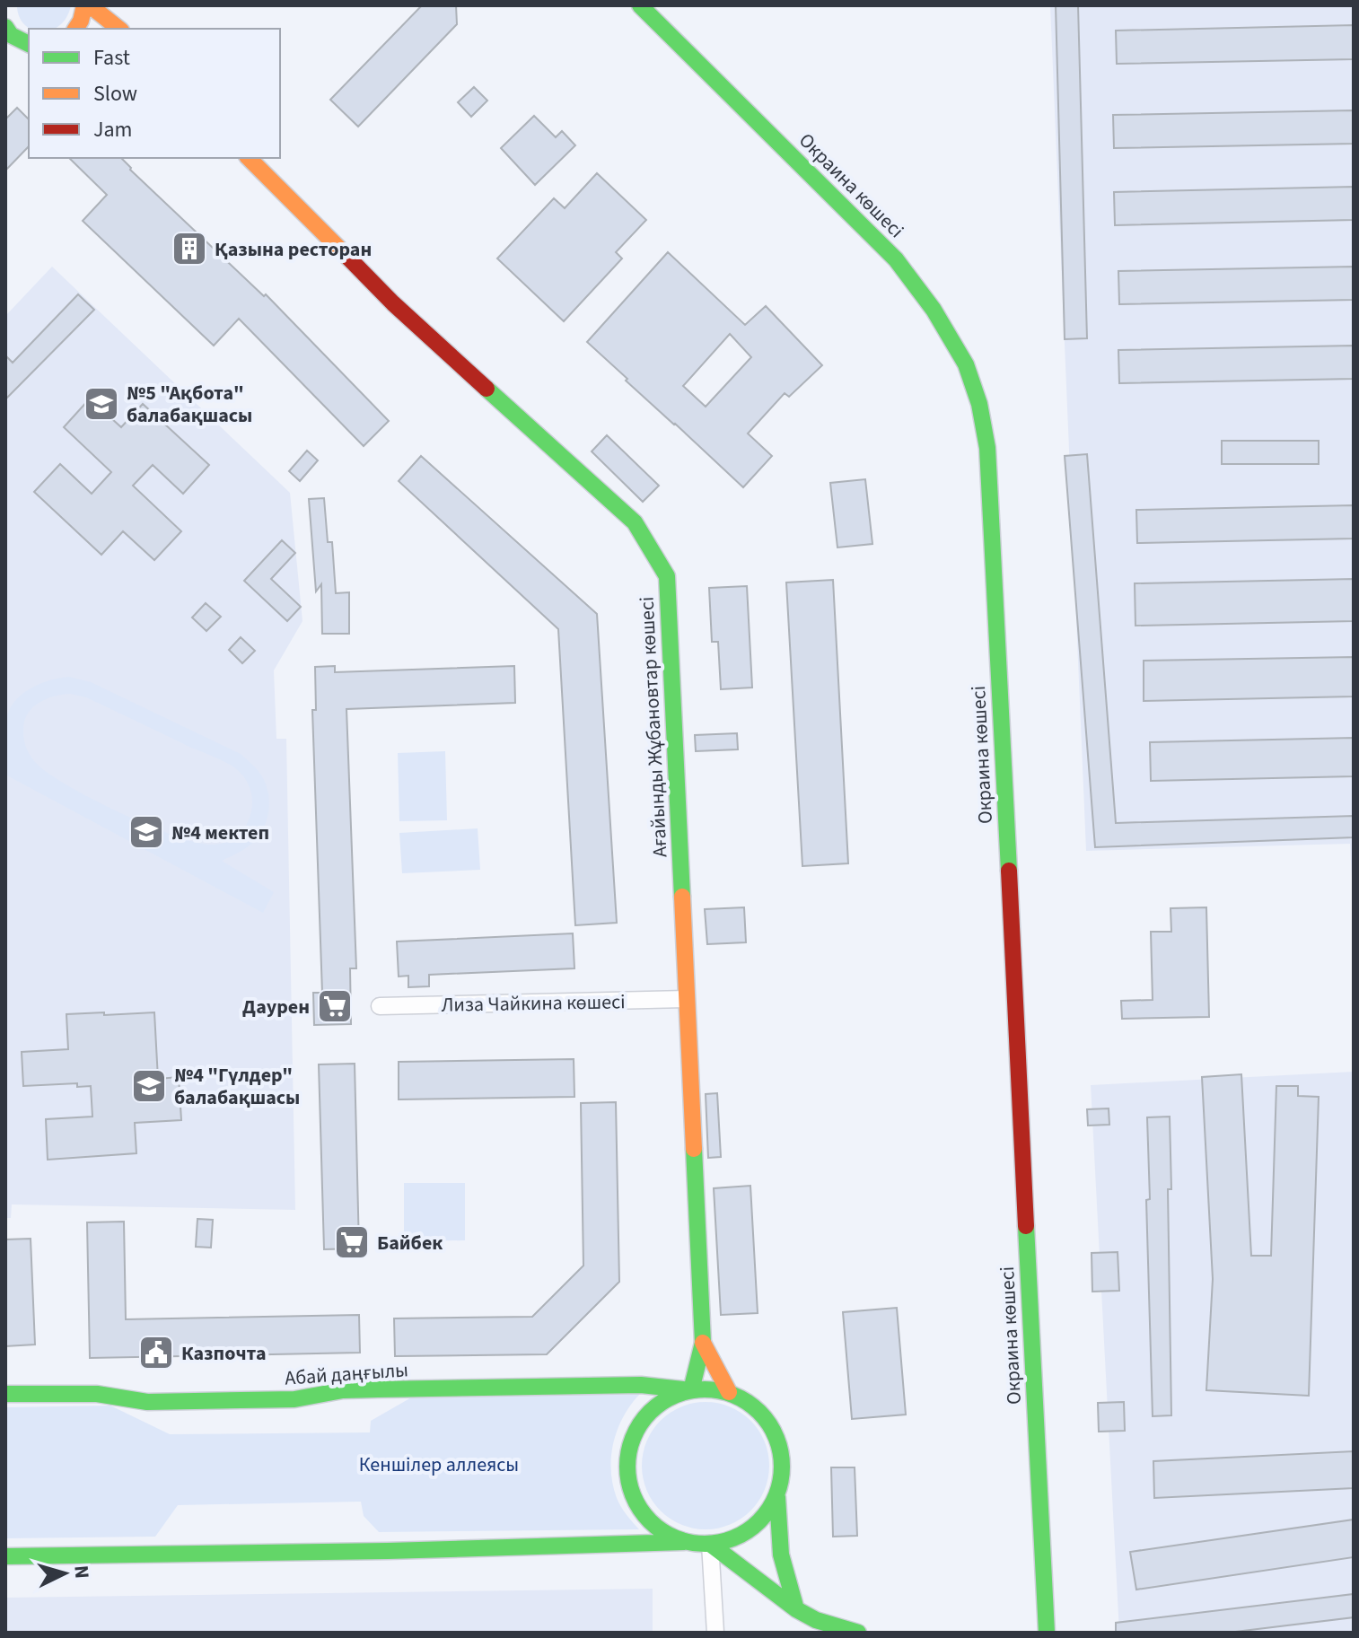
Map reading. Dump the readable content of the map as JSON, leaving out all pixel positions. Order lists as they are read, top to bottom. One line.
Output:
{"streets":{"street":["Окраина көшесі","Ағайынды Жұбановтар көшесі","Лиза Чайкина көшесі","Абай даңғылы"]},"crossings":[["Ағайынды Жұбановтар көшесі","Лиза Чайкина көшесі"]],"parks":["Кеншілер аллеясы"],"places":{"building":["Қазына ресторан"],"school or university":["№5 \"Ақбота\" балабақшасы","№4 мектеп","№4 \"Гүлдер\" балабақшасы"],"supermarket":["Даурен","Байбек"],"public building":["Казпочта"]},"legend":["Fast","Slow","Jam"],"north":"right"}
